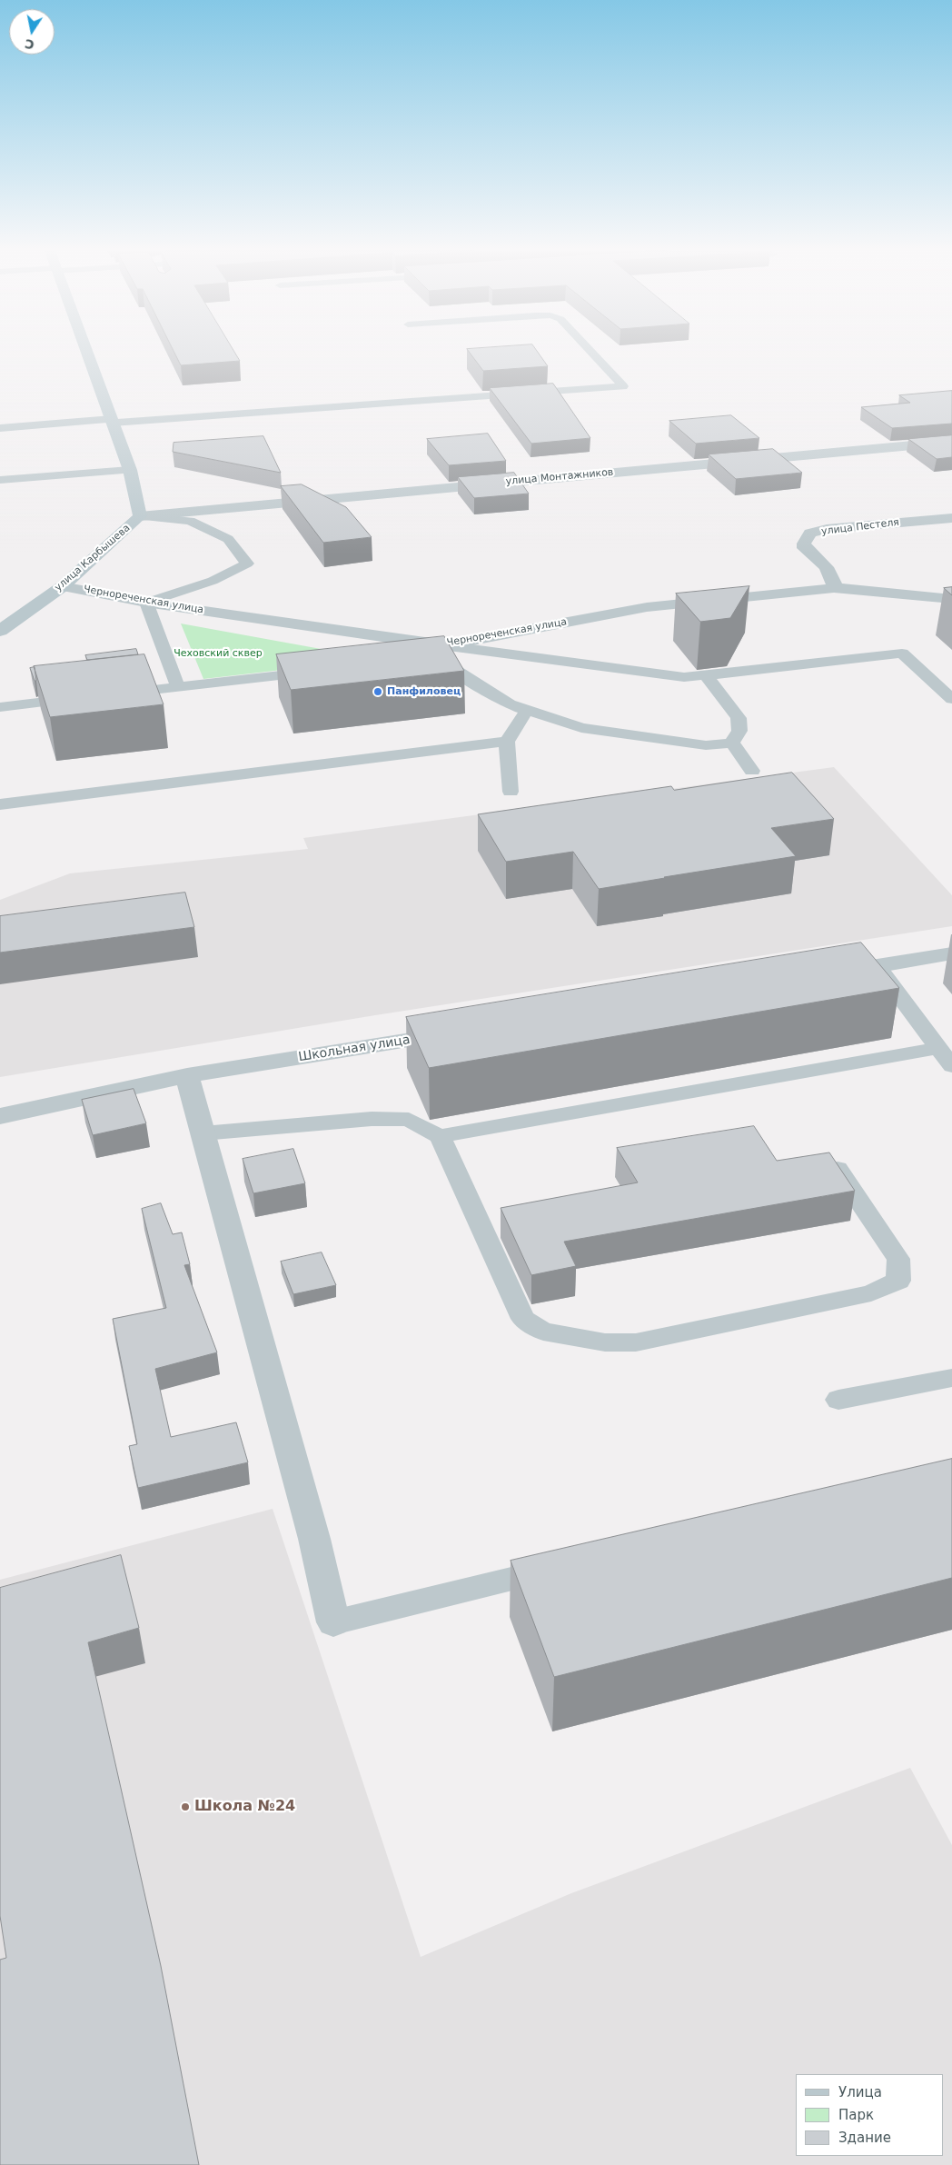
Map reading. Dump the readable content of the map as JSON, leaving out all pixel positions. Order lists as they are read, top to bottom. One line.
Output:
{"streets":{"main road":["улица Карбышева"],"street":["улица Монтажников","улица Пестеля","Чернореченская улица","Школьная улица"]},"crossings":[["улица Монтажников","улица Карбышева"],["улица Пестеля","Чернореченская улица"],["улица Карбышева","Чернореченская улица"]],"parks":["Чеховский сквер"],"places":["Панфиловец","Школа №24"],"legend":["Улица","Парк","Здание"],"north":"bottom"}
